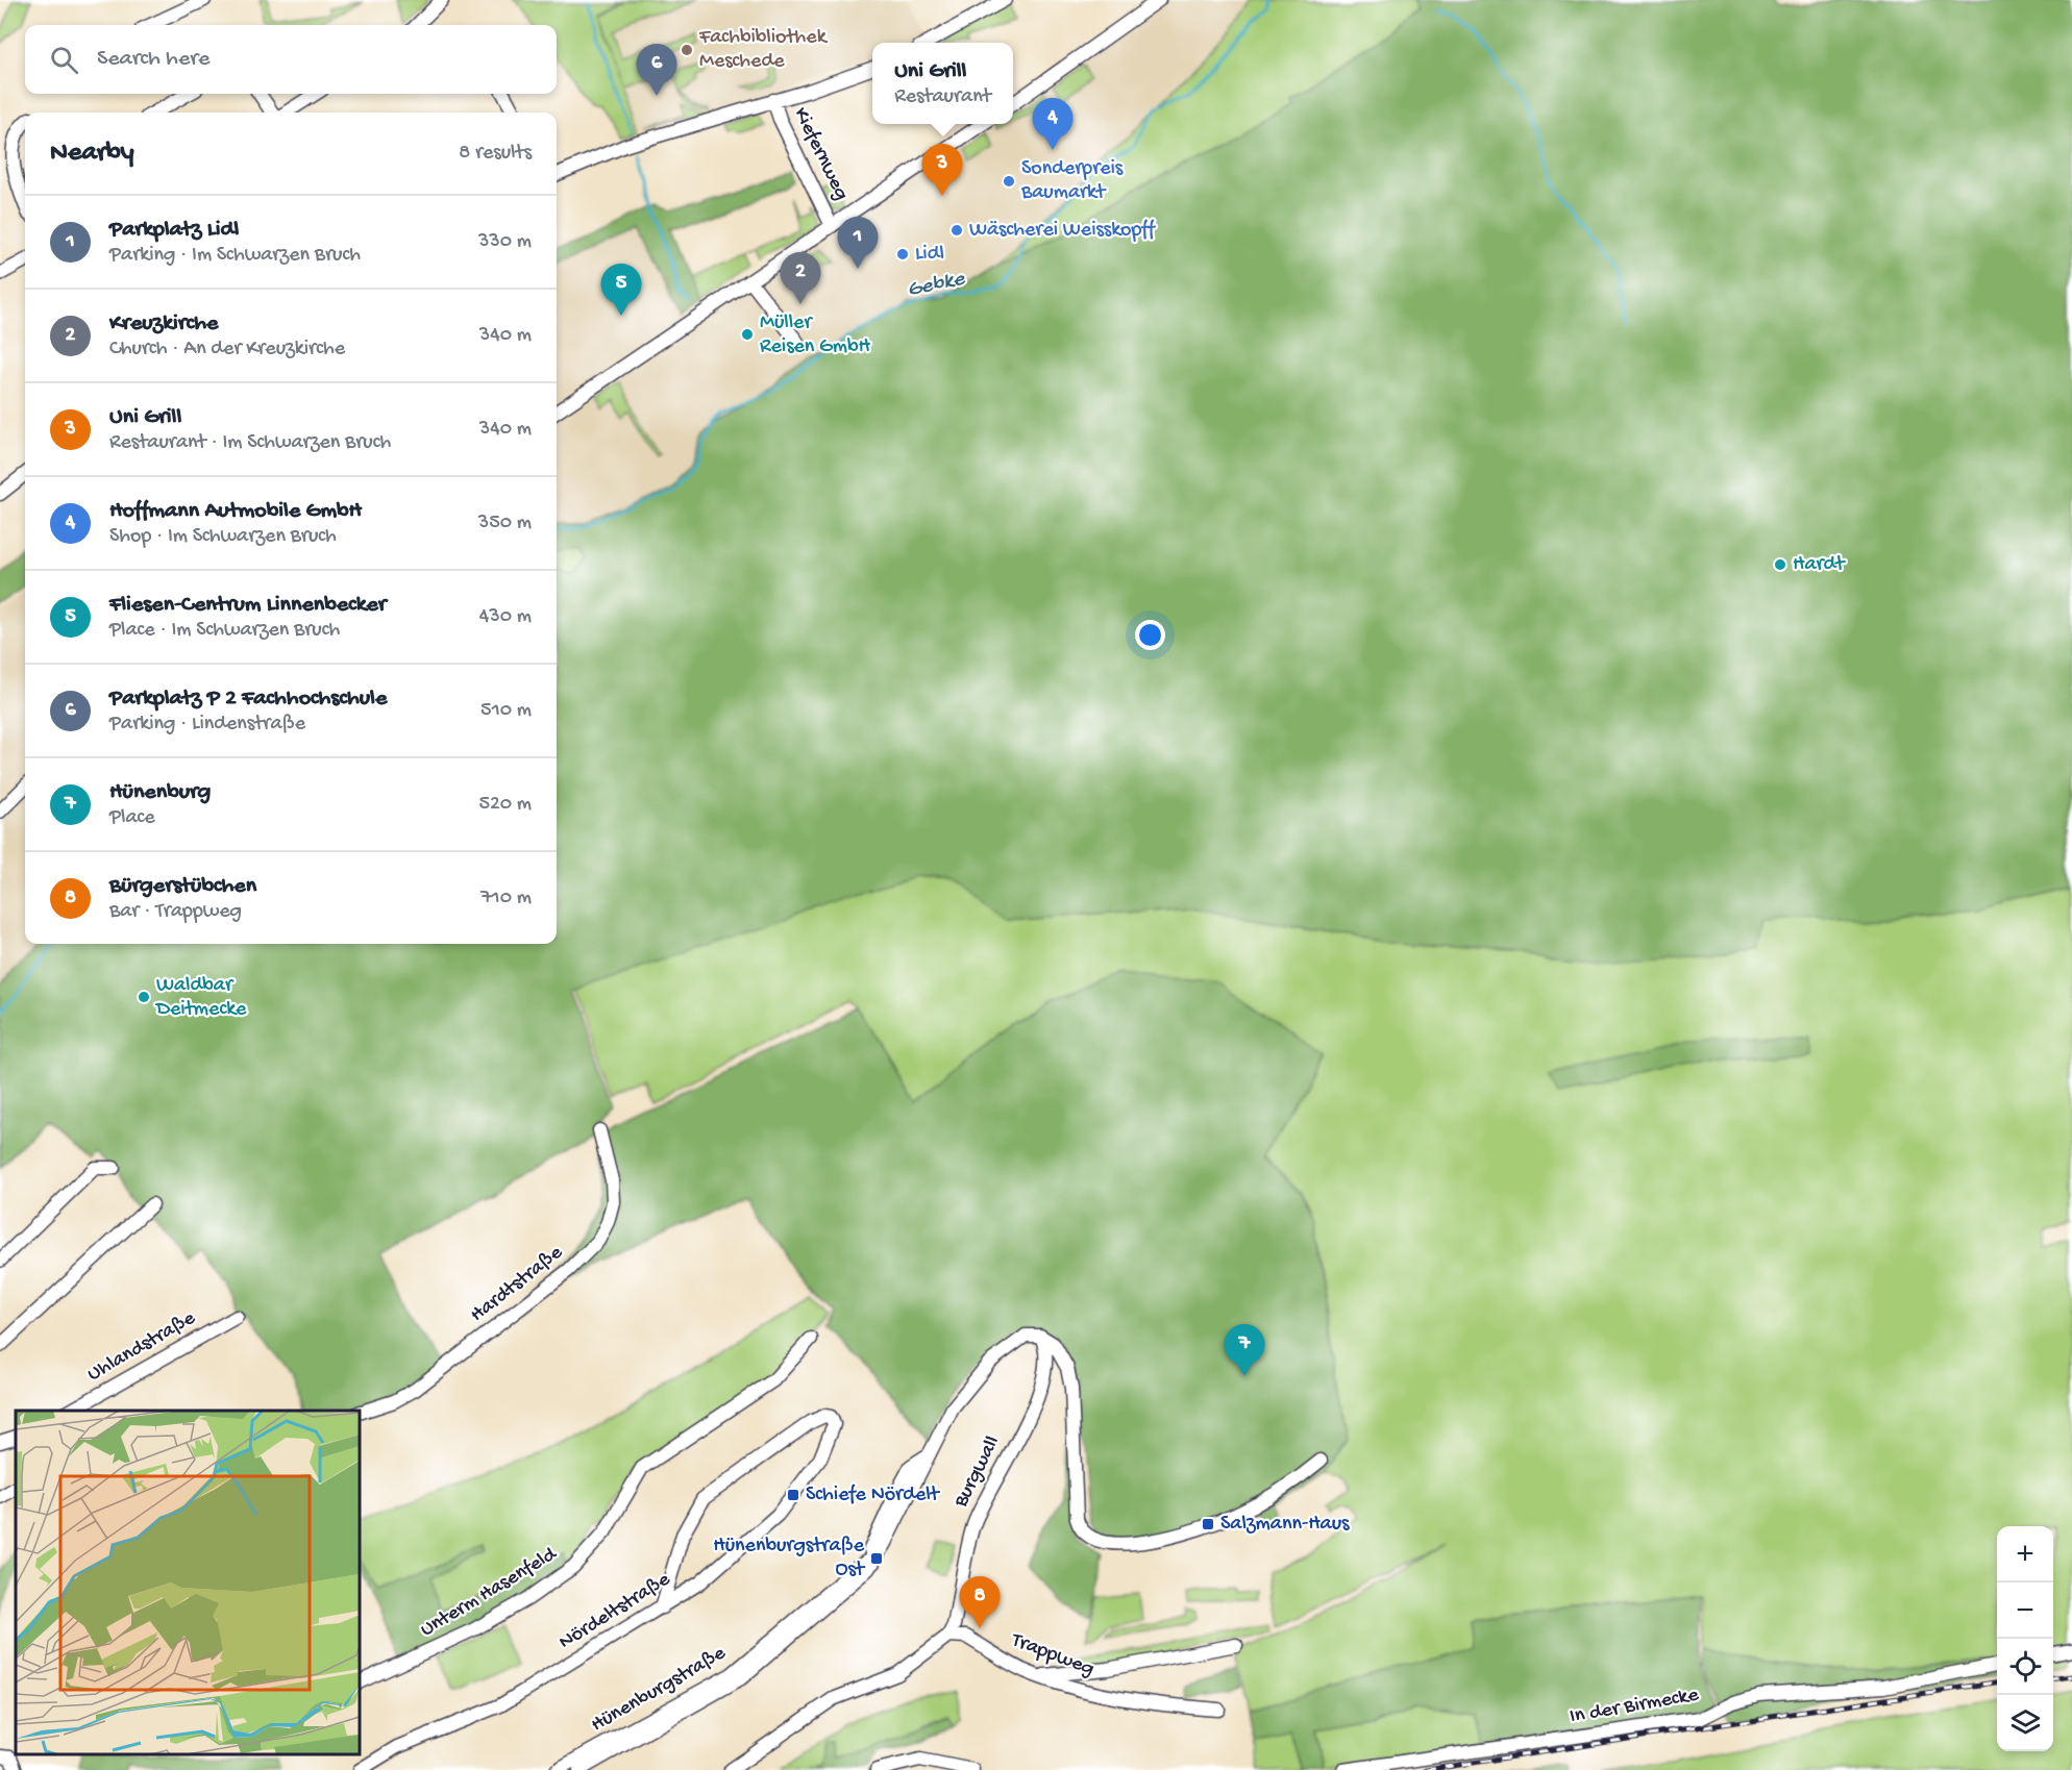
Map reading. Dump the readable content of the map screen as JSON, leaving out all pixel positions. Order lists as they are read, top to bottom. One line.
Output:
{"streets":{"street":["Kiefernweg","Hardtstraße","Uhlandstraße","Burgwall","Unterm Hasenfeld","Nördeltstraße","Trappweg","Hünenburgstraße","In der Birmecke"]},"crossings":[["Burgwall","Trappweg"],["Burgwall","Hünenburgstraße"]],"water":["Gebke"],"places":{"other":["Fachbibliothek Meschede","Sonderpreis Baumarkt","Wäscherei Weisskopff","Lidl","Müller Reisen GmbH","Hardt","Waldbar Deitmecke"],"transit":["Schiefe Nördelt","Salzmann-Haus","Hünenburgstraße Ost"]},"page":{"search":"Search here","popup":["Uni Grill","Restaurant"],"pins":["6","4","3","1","2","5","7","8"],"heading":["Nearby","8 results"],"list":[{"mark":"1","name":"Parkplatz Lidl","note":"Parking · Im Schwarzen Bruch","value":"330 m"},{"mark":"2","name":"Kreuzkirche","note":"Church · An der Kreuzkirche","value":"340 m"},{"mark":"3","name":"Uni Grill","note":"Restaurant · Im Schwarzen Bruch","value":"340 m"},{"mark":"4","name":"Hoffmann Autmobile GmbH","note":"Shop · Im Schwarzen Bruch","value":"350 m"},{"mark":"5","name":"Fliesen-Centrum Linnenbecker","note":"Place · Im Schwarzen Bruch","value":"430 m"},{"mark":"6","name":"Parkplatz P 2 Fachhochschule","note":"Parking · Lindenstraße","value":"510 m"},{"mark":"7","name":"Hünenburg","note":"Place","value":"520 m"},{"mark":"8","name":"Bürgerstübchen","note":"Bar · Trappweg","value":"710 m"}],"map_buttons":["+","−"]}}
